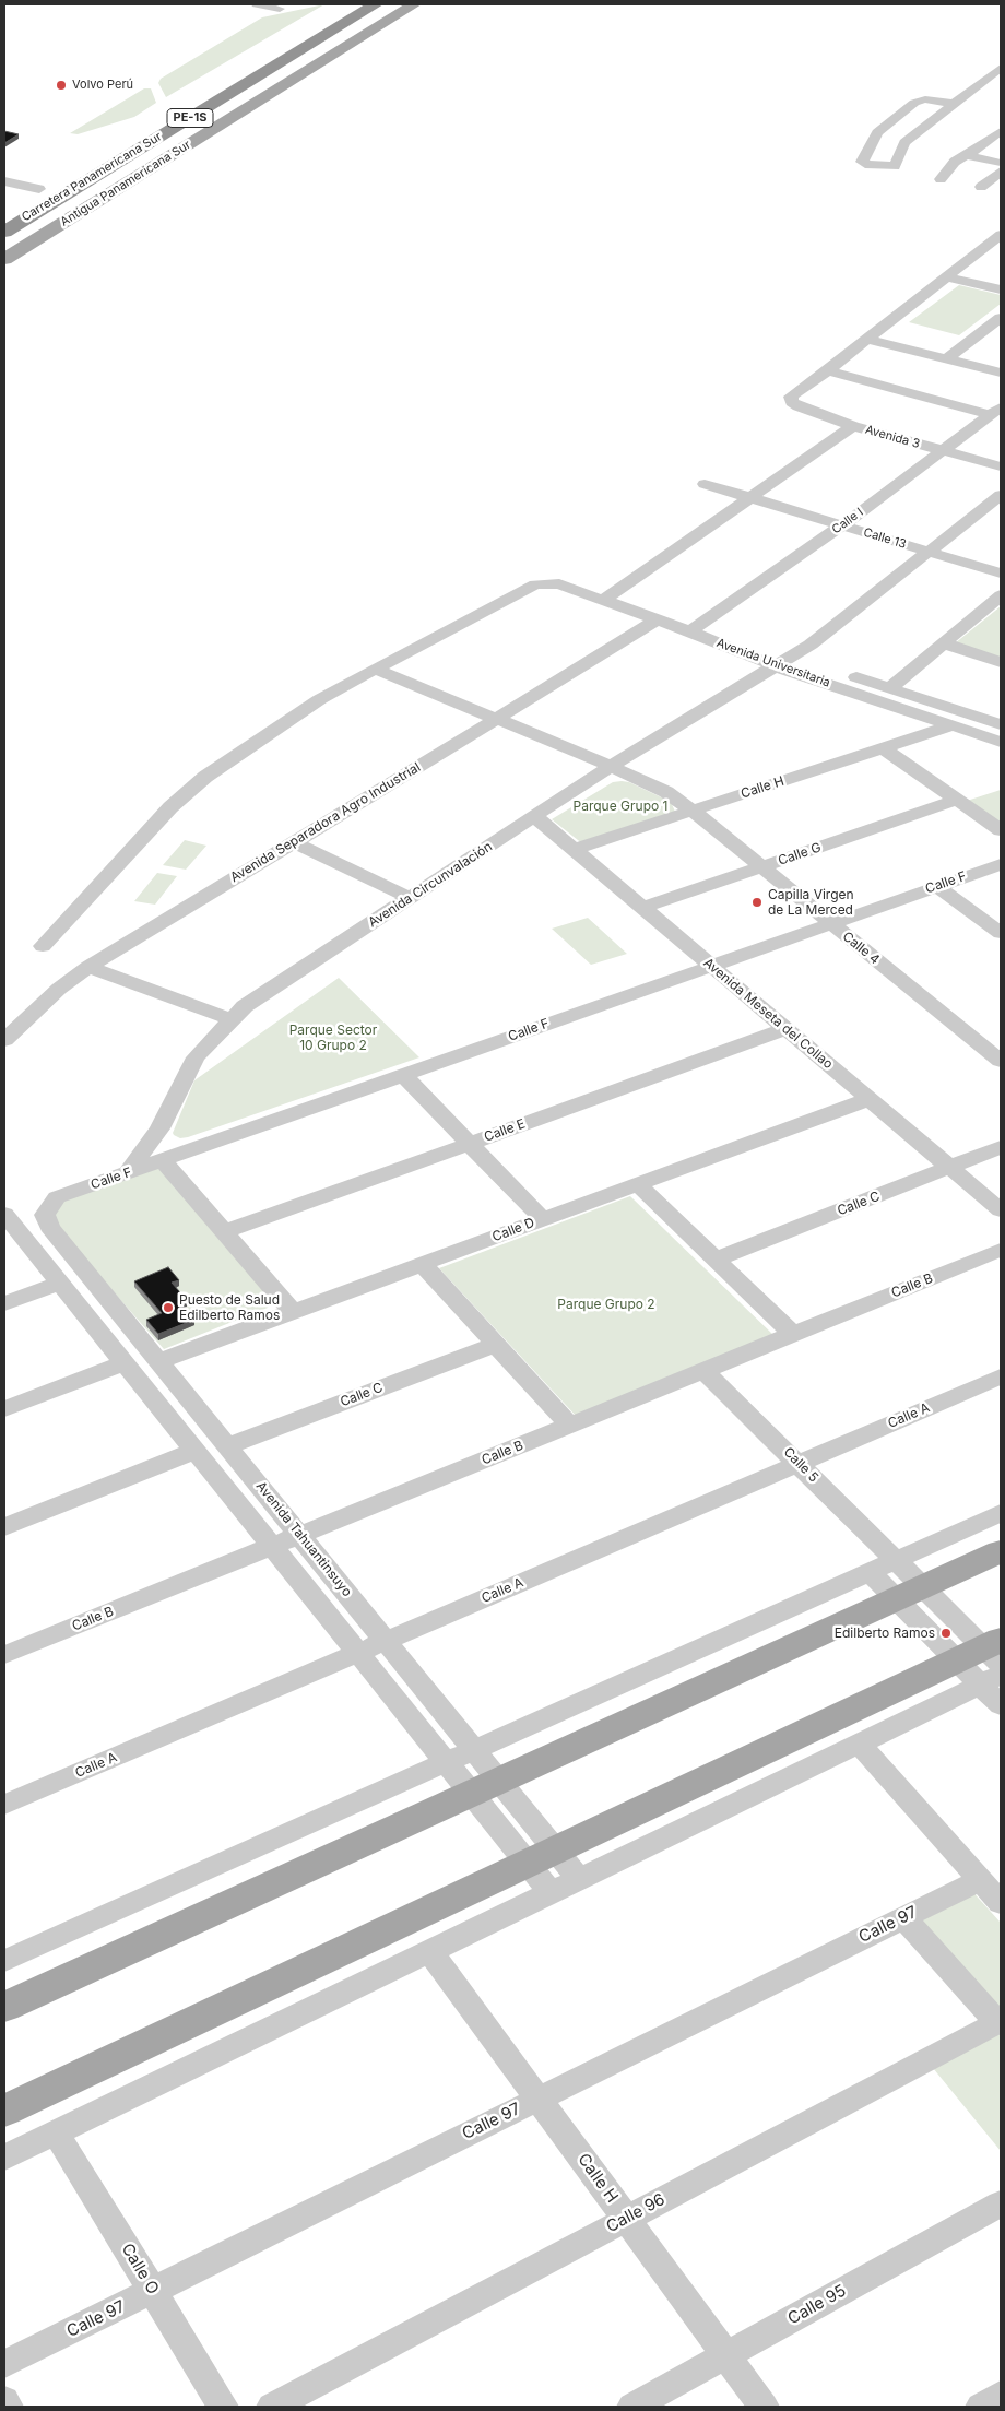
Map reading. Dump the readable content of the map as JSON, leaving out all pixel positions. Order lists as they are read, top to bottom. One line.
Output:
{"streets":{"highway":["PE-1S","Carretera Panamericana Sur"],"main road":["Antigua Panamericana Sur"],"street":["Avenida 3","Calle I","Calle 13","Avenida Universitaria","Calle H","Avenida Separadora Agro Industrial","Calle G","Calle F","Avenida Circunvalación","Calle 4","Avenida Meseta del Collao","Calle E","Calle C","Calle D","Calle B","Calle A","Calle 5","Avenida Tahuantinsuyo","Calle 97","Calle 96","Calle O","Calle 95"]},"crossings":[["Avenida 3","Calle I"],["Calle I","Calle 13"],["Calle I","Avenida Universitaria"],["Avenida Universitaria","Calle H"],["Avenida Universitaria","Avenida Separadora Agro Industrial"],["Avenida Universitaria","Avenida Circunvalación"],["Avenida Universitaria","Calle 4"],["Calle H","Calle 4"],["Calle H","Avenida Meseta del Collao"],["Calle H","Calle 97"],["Calle H","Calle 96"],["Calle H","Calle 95"],["Avenida Separadora Agro Industrial","Calle 4"],["Calle G","Calle 4"],["Calle G","Avenida Meseta del Collao"],["Calle F","Avenida Circunvalación"],["Calle F","Calle 4"],["Calle F","Avenida Meseta del Collao"],["Calle F","Avenida Tahuantinsuyo"],["Avenida Circunvalación","Calle 4"],["Avenida Circunvalación","Avenida Meseta del Collao"],["Avenida Meseta del Collao","Calle E"],["Avenida Meseta del Collao","Calle C"],["Avenida Meseta del Collao","Calle D"],["Calle C","Avenida Tahuantinsuyo"],["Calle D","Avenida Tahuantinsuyo"],["Calle B","Calle 5"],["Calle B","Avenida Tahuantinsuyo"],["Calle A","Calle 5"],["Calle A","Avenida Tahuantinsuyo"],["Calle 97","Calle O"]],"parks":["Parque Grupo 1","Parque Sector 10 Grupo 2","Parque Grupo 2"],"places":["Volvo Perú","Capilla Virgen de La Merced","Puesto de Salud Edilberto Ramos","Edilberto Ramos"]}
